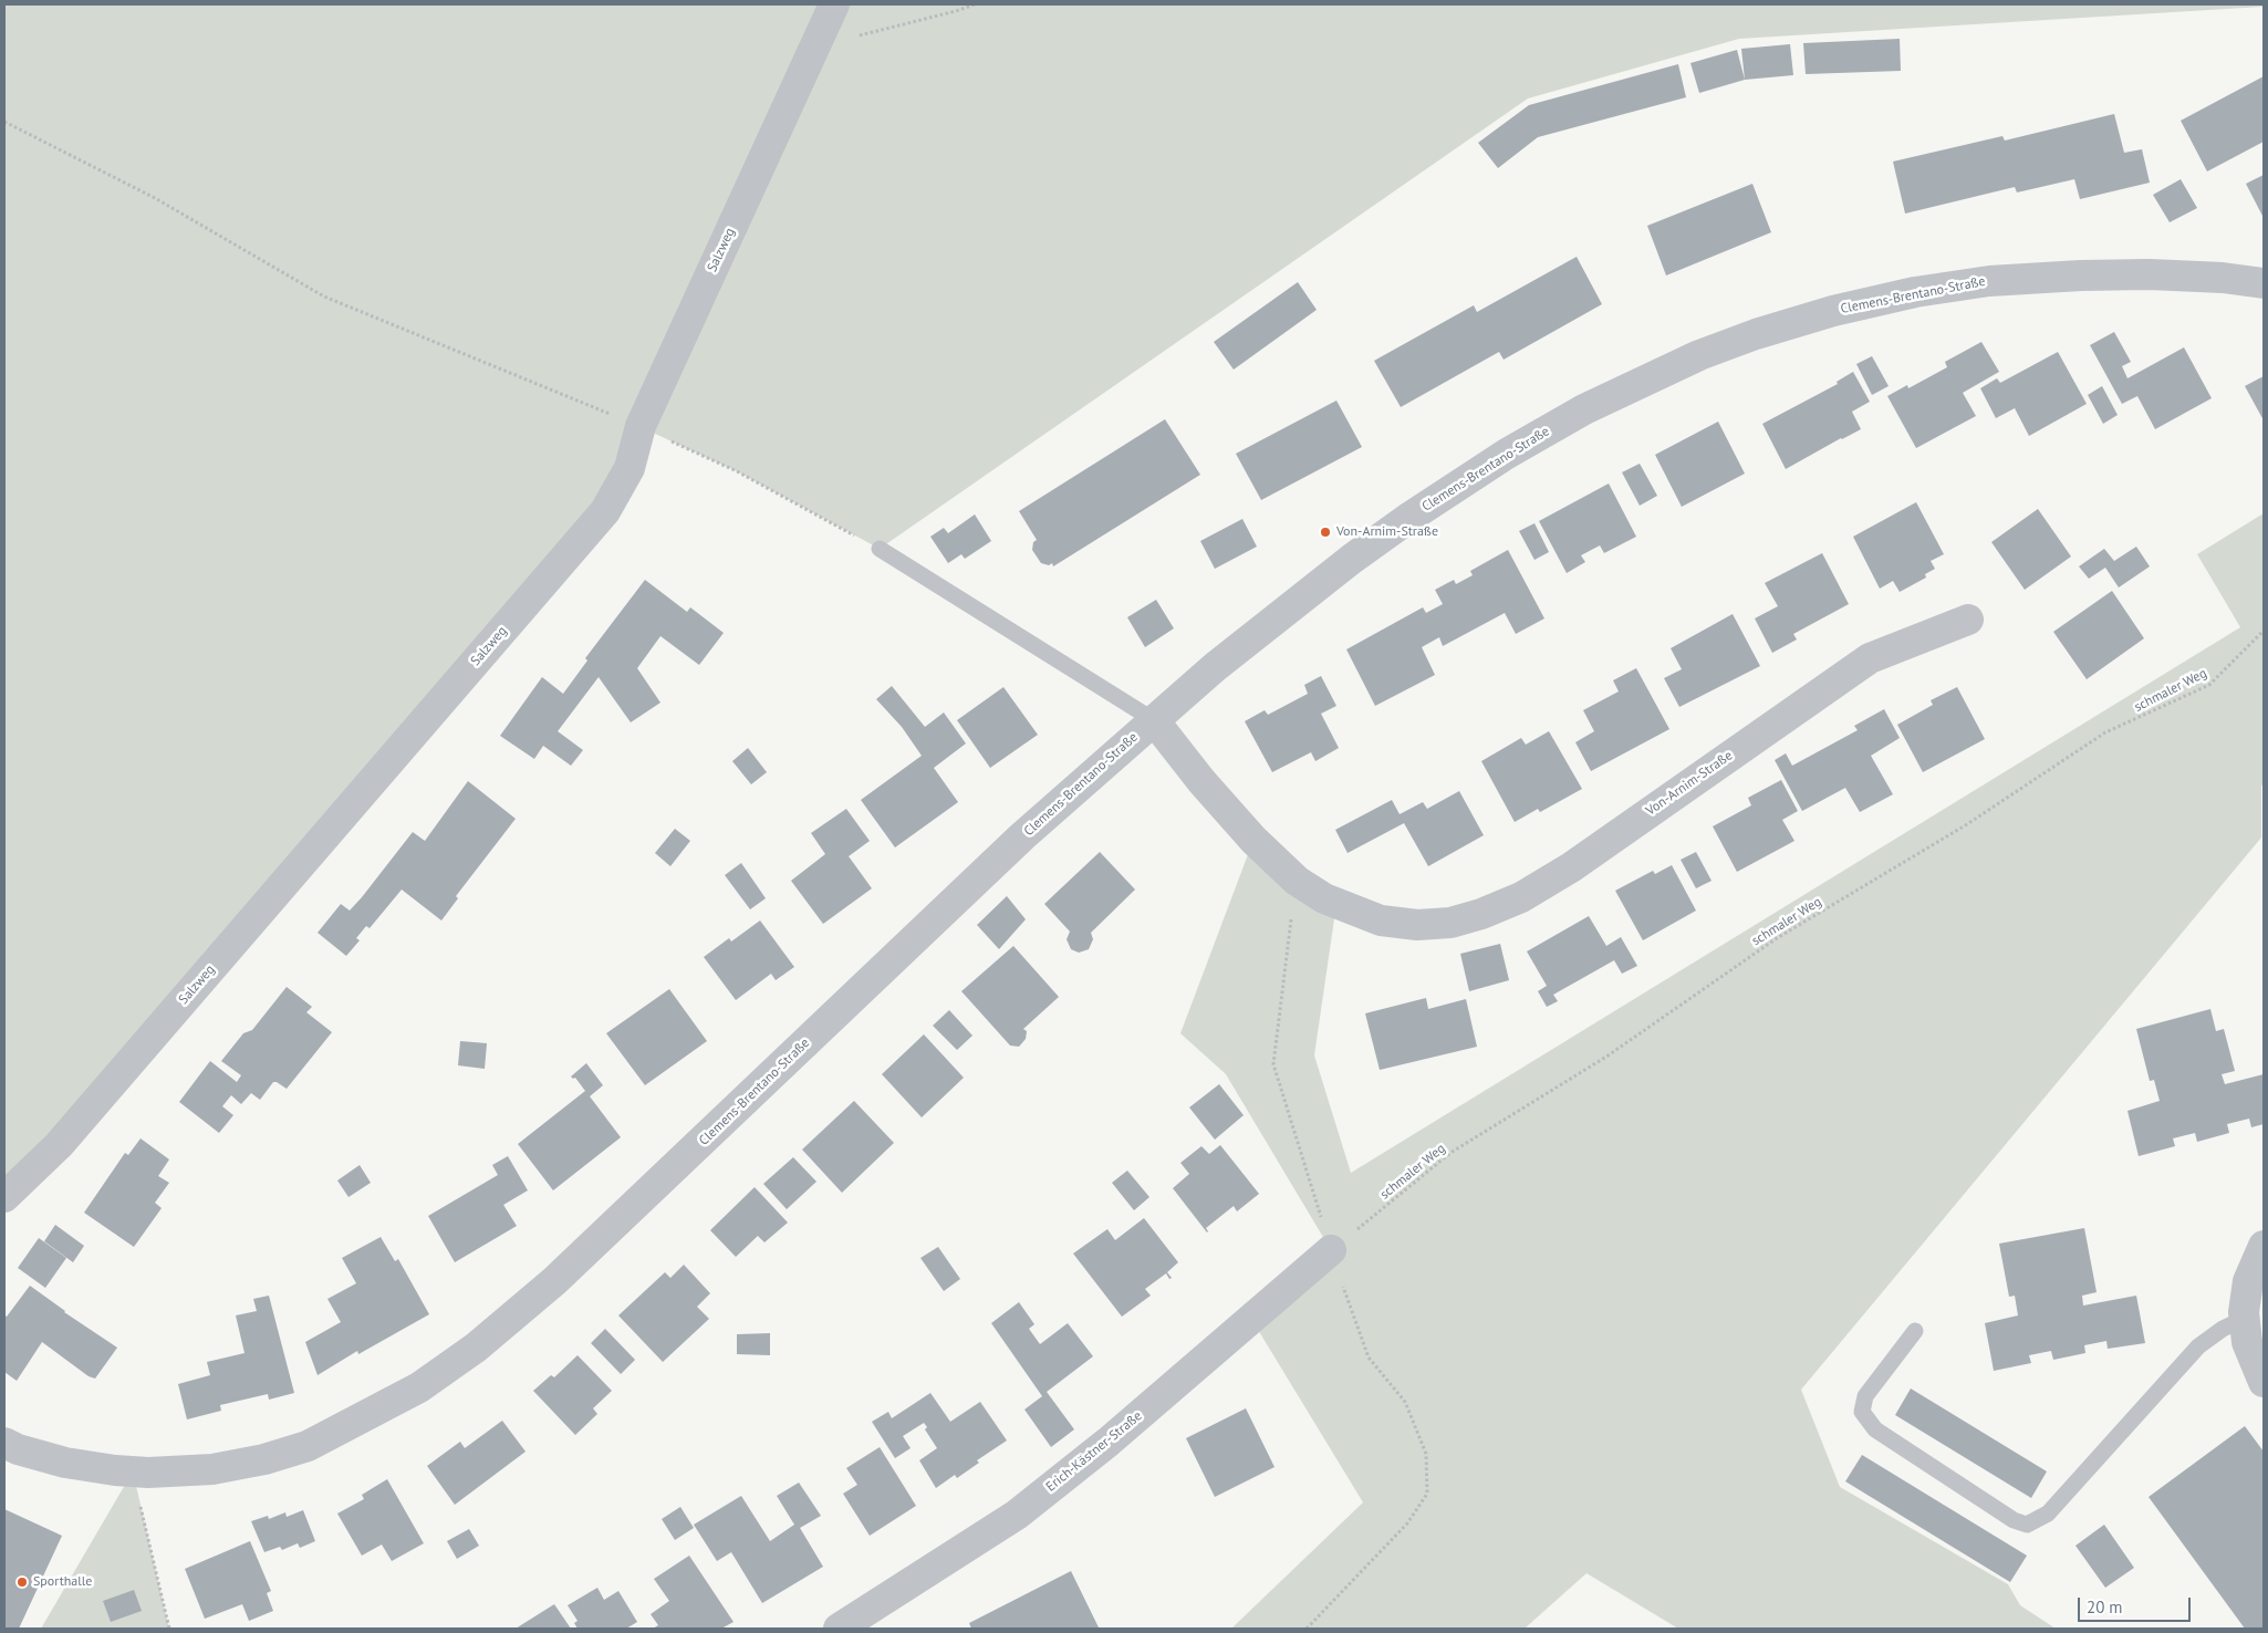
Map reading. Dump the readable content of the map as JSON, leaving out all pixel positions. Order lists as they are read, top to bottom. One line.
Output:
{"streets":{"street":["Salzweg","Clemens-Brentano-Straße","Von-Arnim-Straße","Erich-Kästner-Straße"],"path":["schmaler Weg"]},"crossings":[["Clemens-Brentano-Straße","Von-Arnim-Straße"],["schmaler Weg","Erich-Kästner-Straße"]],"places":["Von-Arnim-Straße","Sporthalle"],"scale_bar":"20 m"}
